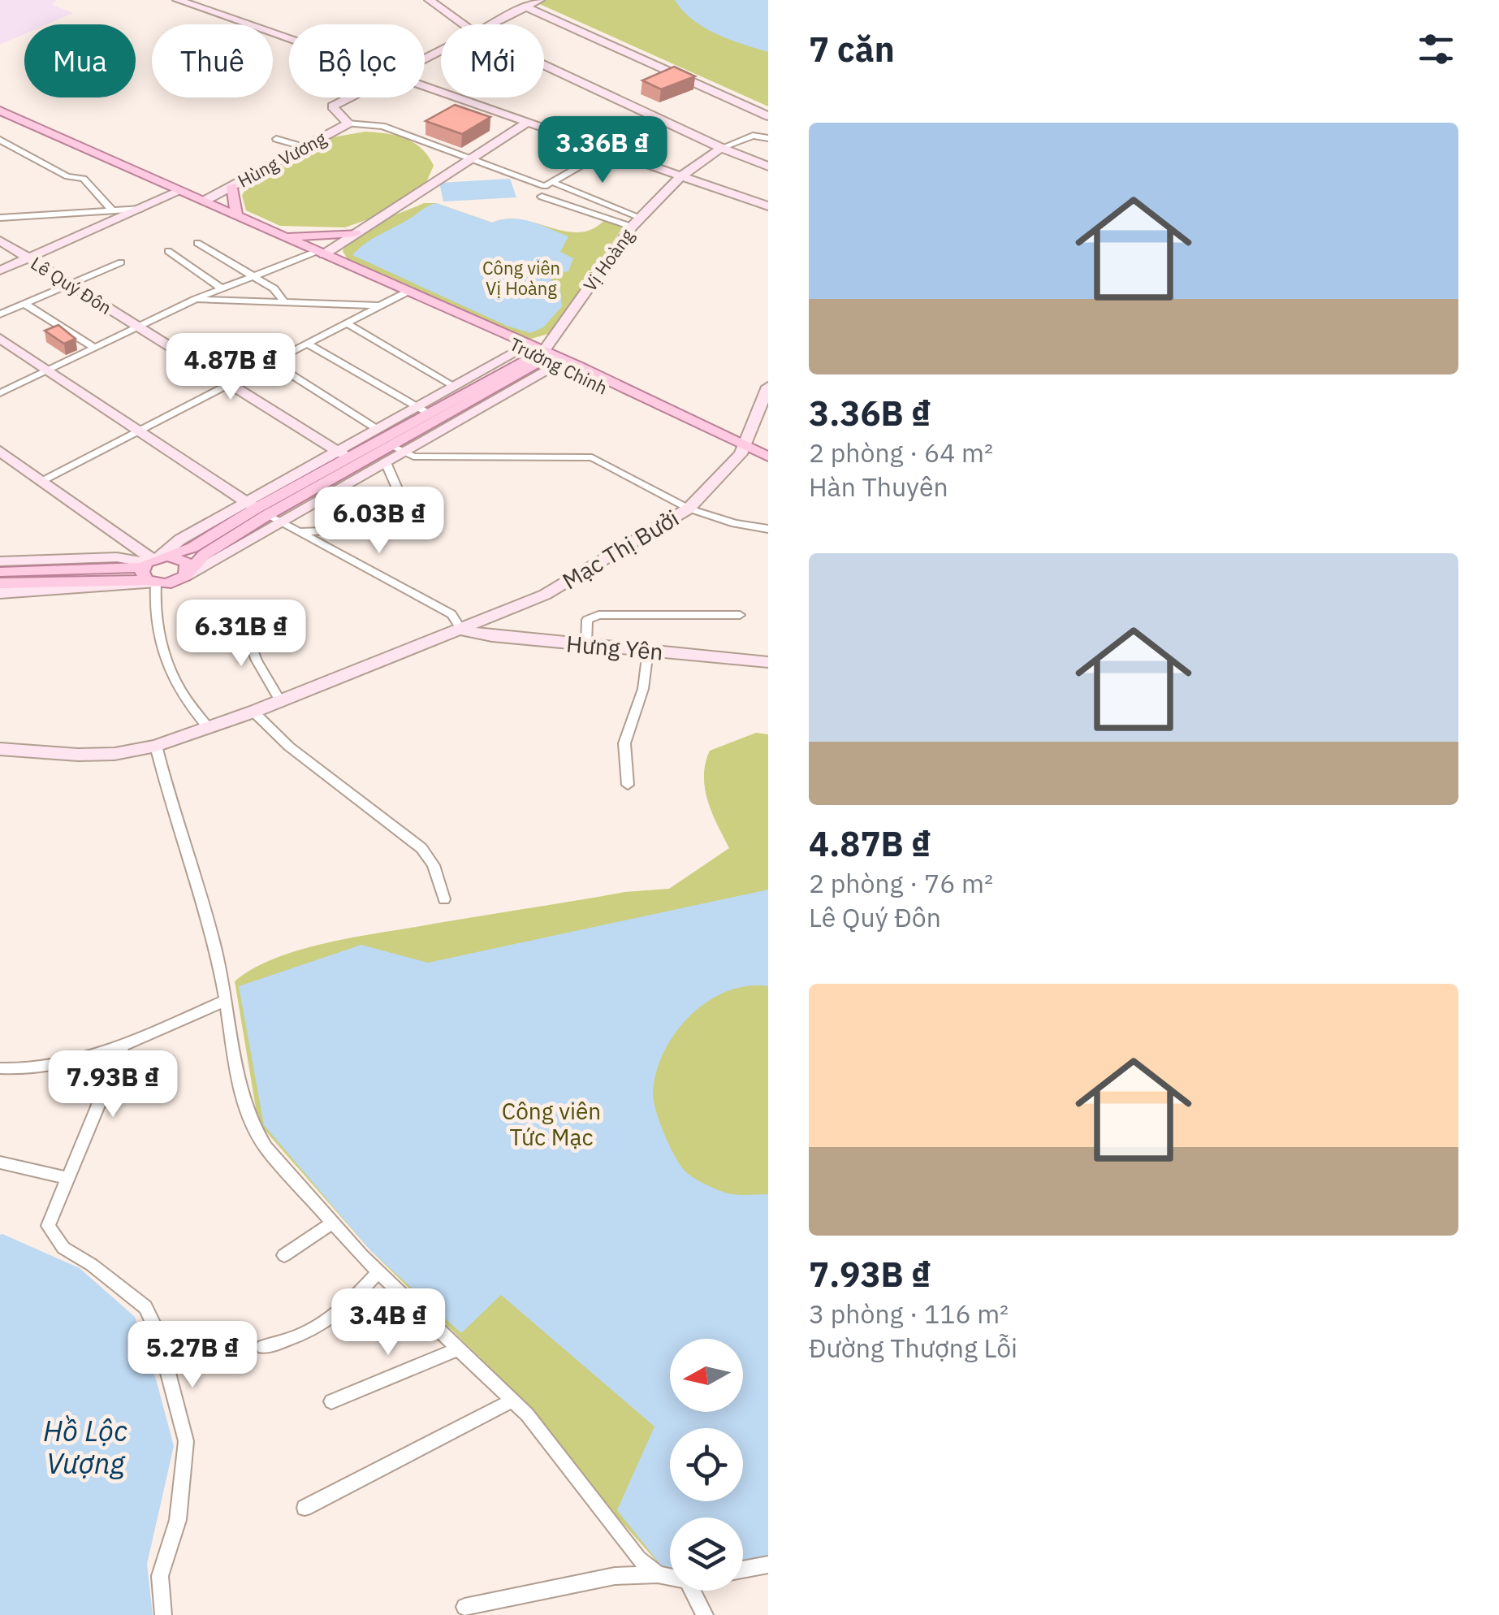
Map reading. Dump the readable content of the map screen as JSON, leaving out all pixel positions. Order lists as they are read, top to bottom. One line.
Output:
{"streets":{"main road":["Trường Chinh"],"street":["Hùng Vương","Vị Hoàng","Lê Quý Đôn","Mạc Thị Bưởi","Hưng Yên"]},"crossings":[["Hùng Vương","Trường Chinh"],["Vị Hoàng","Trường Chinh"],["Trường Chinh","Mạc Thị Bưởi"],["Mạc Thị Bưởi","Hưng Yên"]],"water":["Hồ Lộc Vượng"],"parks":["Công viên Vị Hoàng","Công viên Tức Mạc"],"north":"left","page":{"heading":"7 căn","chip":["Mua","Thuê","Bộ lọc","Mới"],"list":[{"name":"3.36B ₫","note":"2 phòng · 64 m² · Hàn Thuyên"},{"name":"4.87B ₫","note":"2 phòng · 76 m² · Lê Quý Đôn"},{"name":"7.93B ₫","note":"3 phòng · 116 m² · Đường Thượng Lỗi"}],"price":["3.36B ₫","4.87B ₫","6.03B ₫","6.31B ₫","7.93B ₫","3.4B ₫","5.27B ₫"]}}
